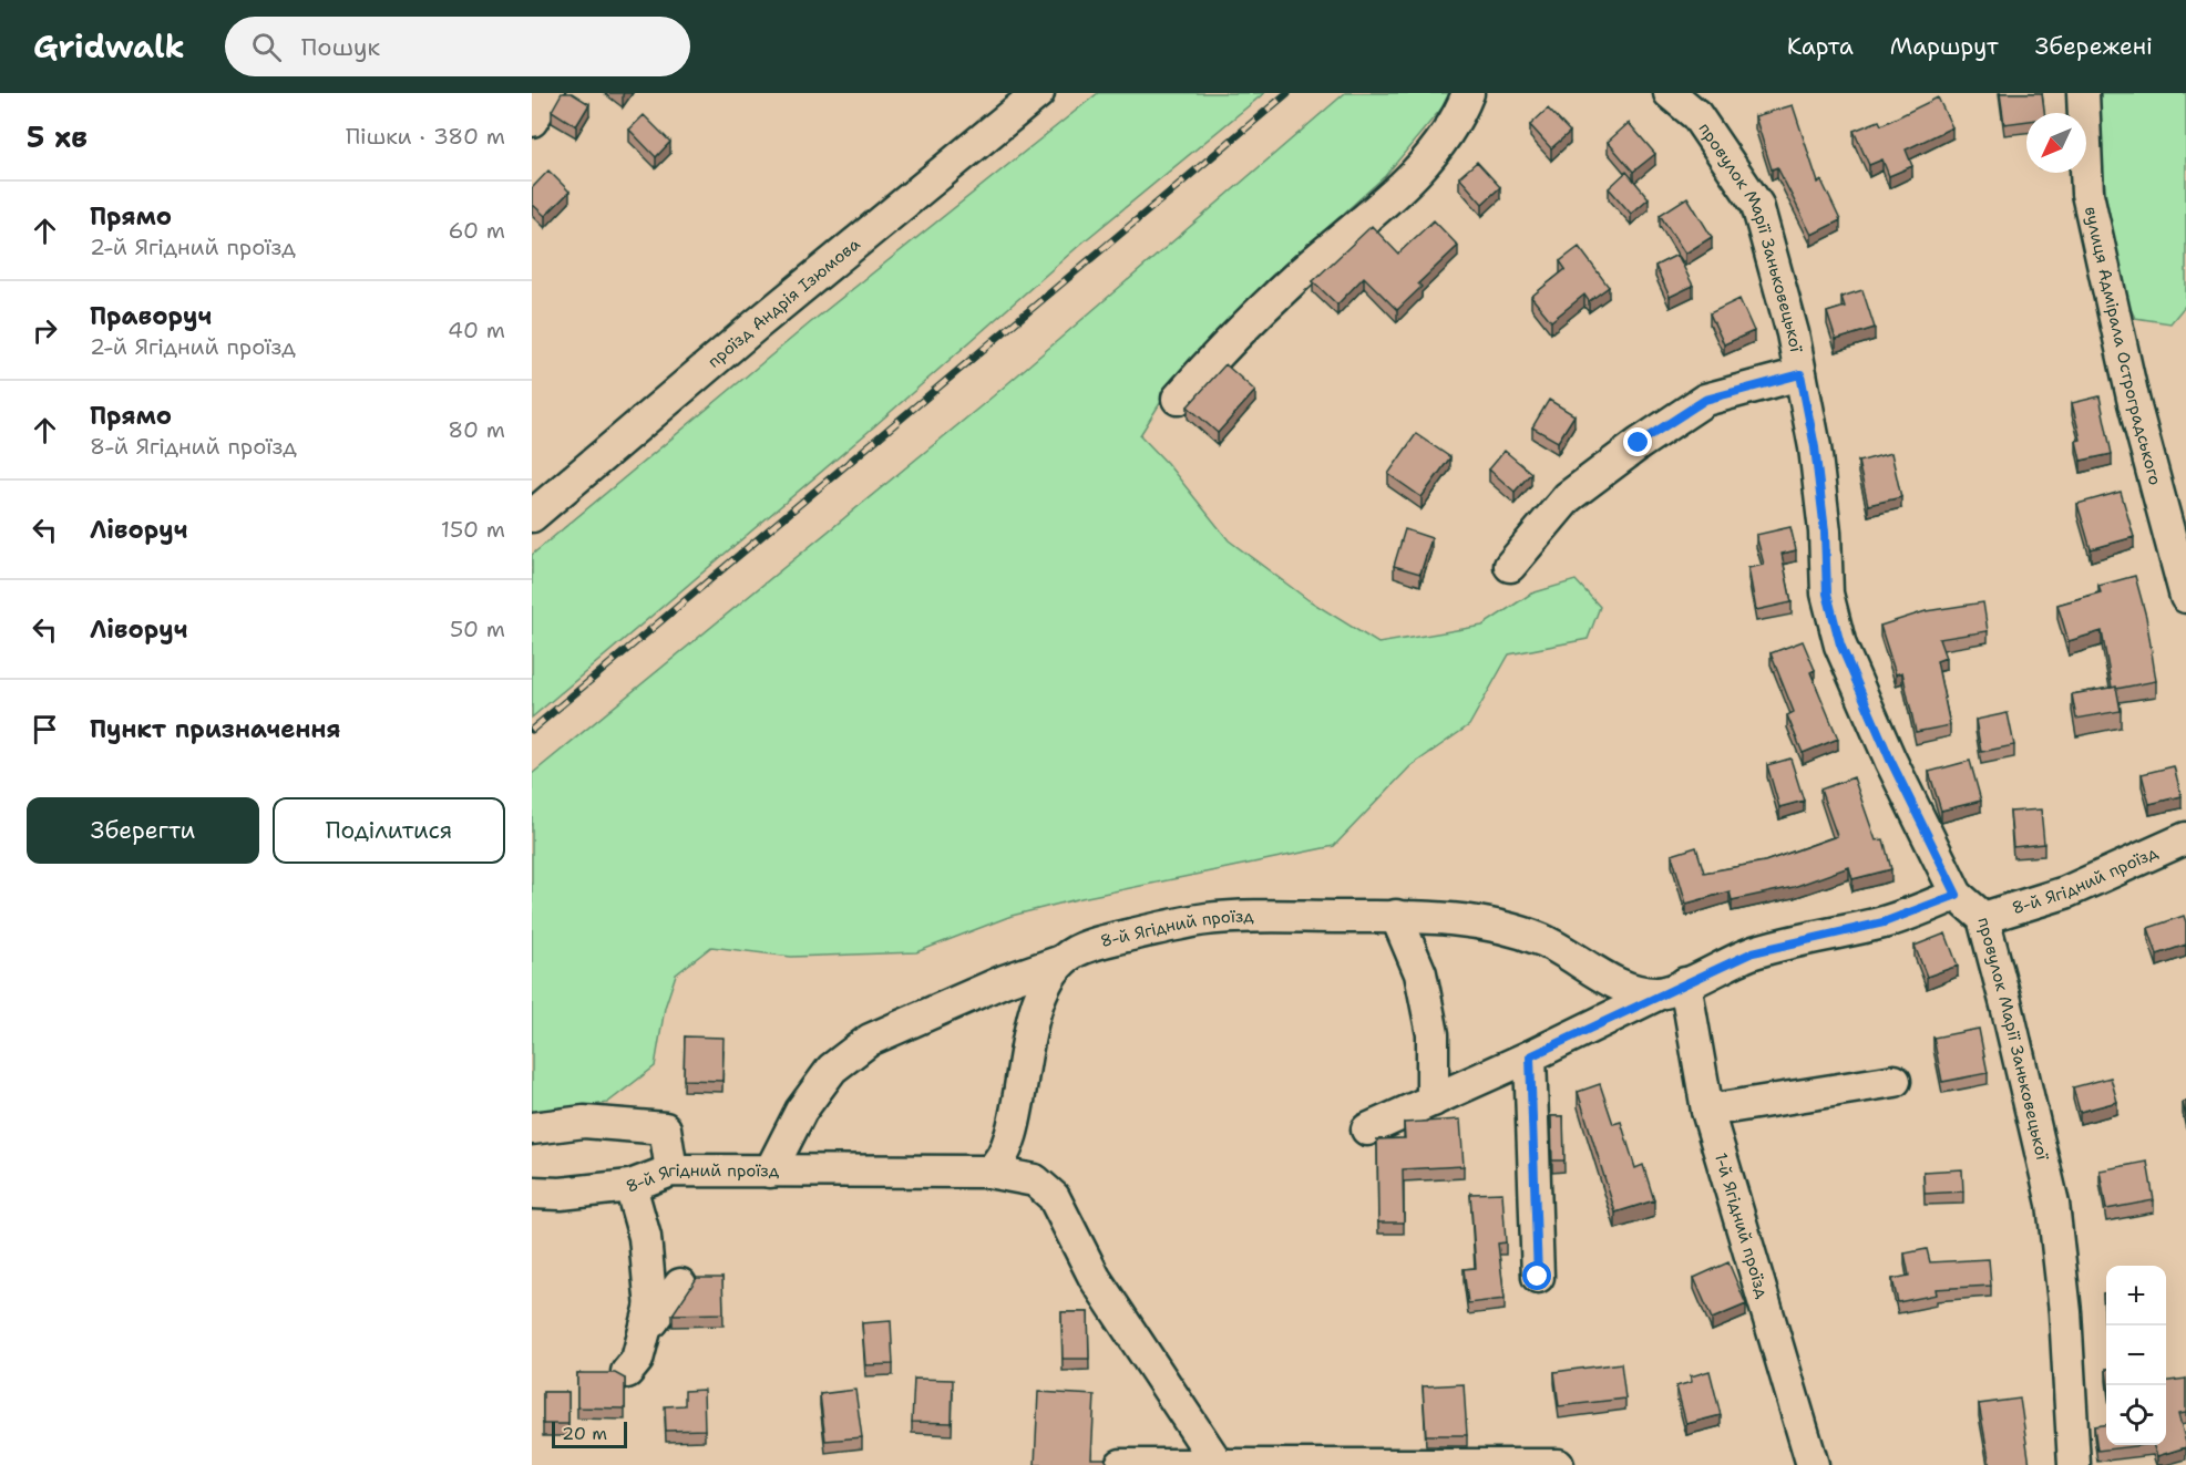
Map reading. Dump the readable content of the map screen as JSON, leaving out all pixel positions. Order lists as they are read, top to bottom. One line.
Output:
{"streets":{"street":["провулок Марії Заньковецької","проїзд Андрія Ізюмова","вулиця Адмірала Остроградського","8-й Ягідний проїзд","1-й Ягідний проїзд"]},"crossings":[["провулок Марії Заньковецької","8-й Ягідний проїзд"],["8-й Ягідний проїзд","1-й Ягідний проїзд"]],"scale_bar":"20 m","north":"bottom left","page":{"header":"Gridwalk","search":"Пошук","nav":["Карта","Маршрут","Збережені"],"heading":["5 хв","Пішки · 380 m"],"list":[["Прямо","2-й Ягідний проїзд","60 m"],["Праворуч","2-й Ягідний проїзд","40 m"],["Прямо","8-й Ягідний проїзд","80 m"],["Ліворуч","150 m"],["Ліворуч","50 m"],"Пункт призначення"],"buttons":["Зберегти","Поділитися"],"map_buttons":["+","−"],"scale":"20 m"}}
